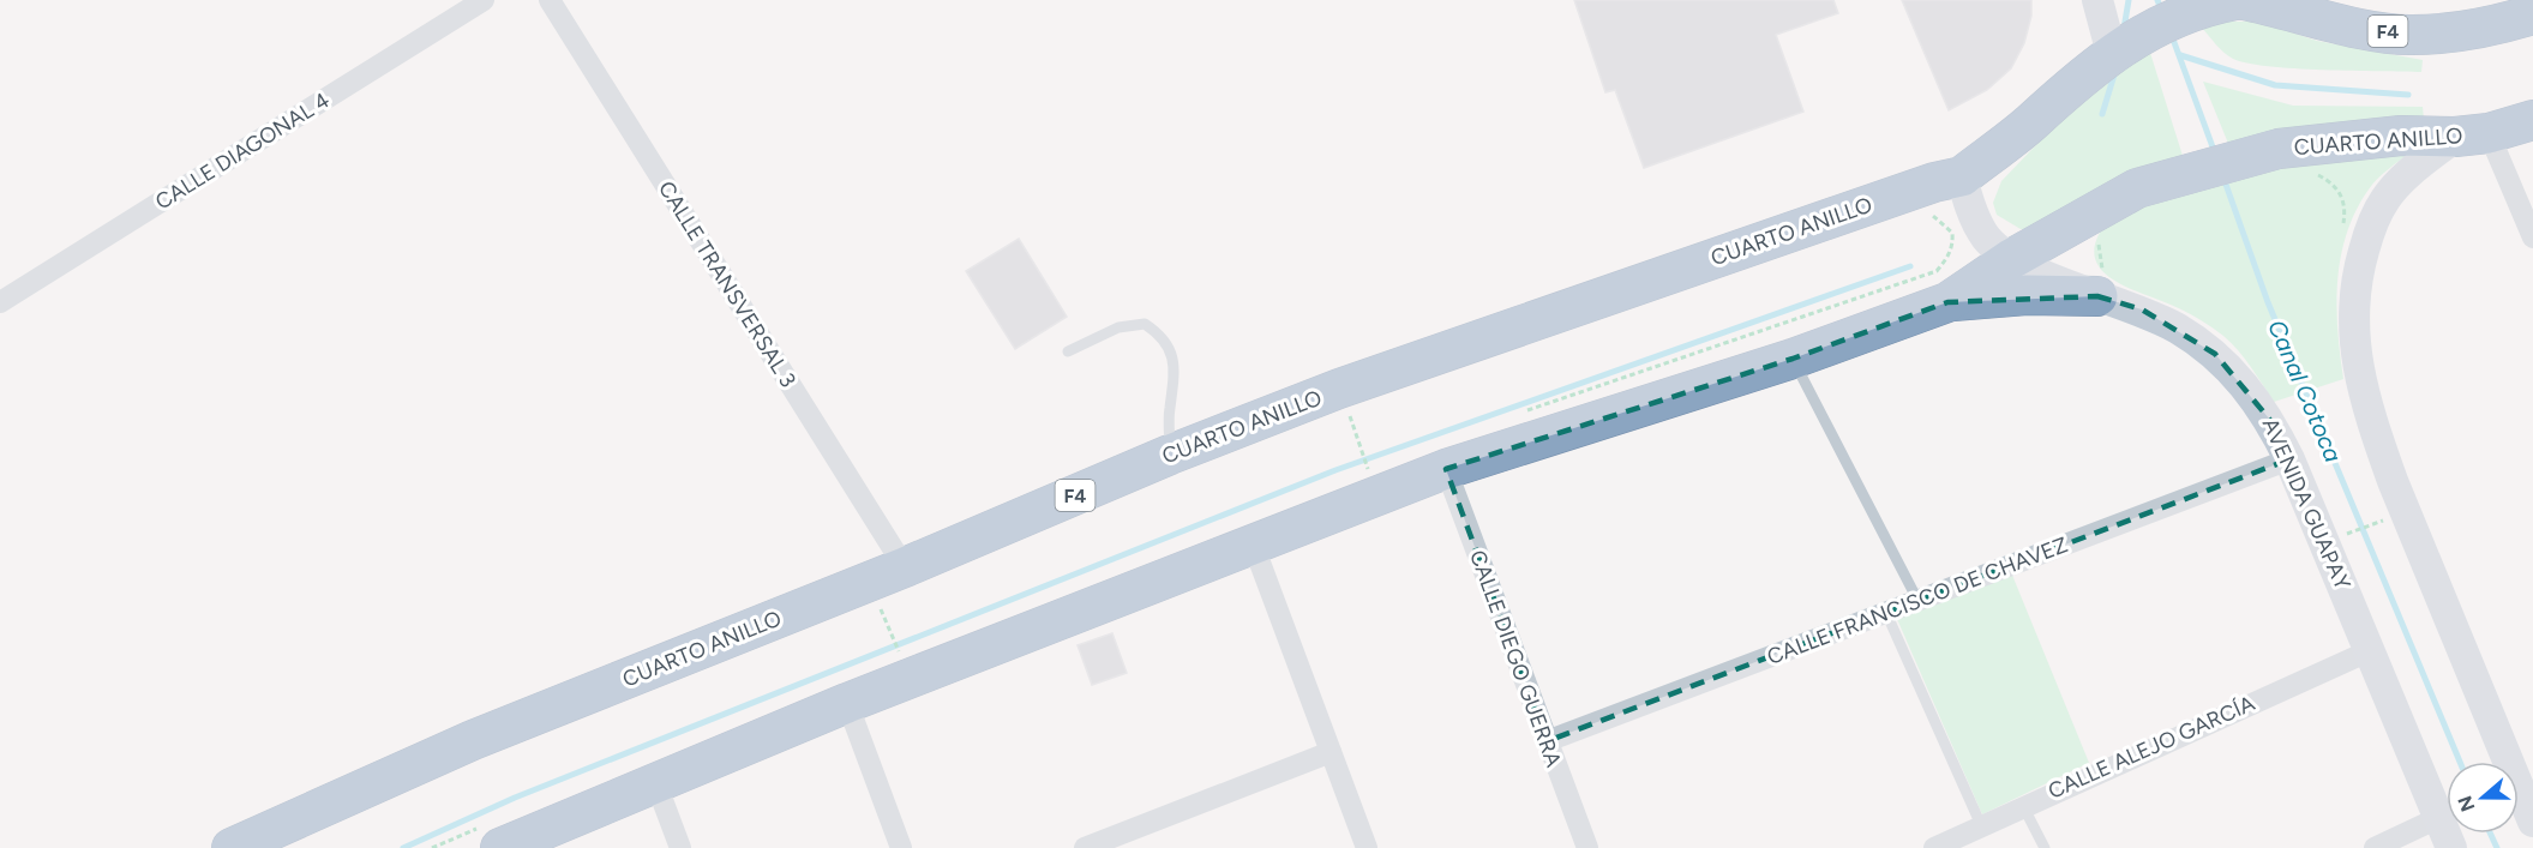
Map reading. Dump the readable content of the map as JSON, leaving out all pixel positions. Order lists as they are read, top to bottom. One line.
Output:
{"streets":{"highway":["F4","CUARTO ANILLO"],"main road":["AVENIDA GUAPAY"],"street":["CALLE DIAGONAL 4","CALLE TRANSVERSAL 3","CALLE FRANCISCO DE CHAVEZ","CALLE DIEGO GUERRA","CALLE ALEJO GARCÍA"]},"crossings":[["CUARTO ANILLO","CALLE TRANSVERSAL 3"],["CUARTO ANILLO","AVENIDA GUAPAY"],["CUARTO ANILLO","CALLE DIEGO GUERRA"],["AVENIDA GUAPAY","CALLE FRANCISCO DE CHAVEZ"],["AVENIDA GUAPAY","CALLE ALEJO GARCÍA"],["CALLE FRANCISCO DE CHAVEZ","CALLE DIEGO GUERRA"]],"water":["Canal Cotoca"],"north":"left"}
